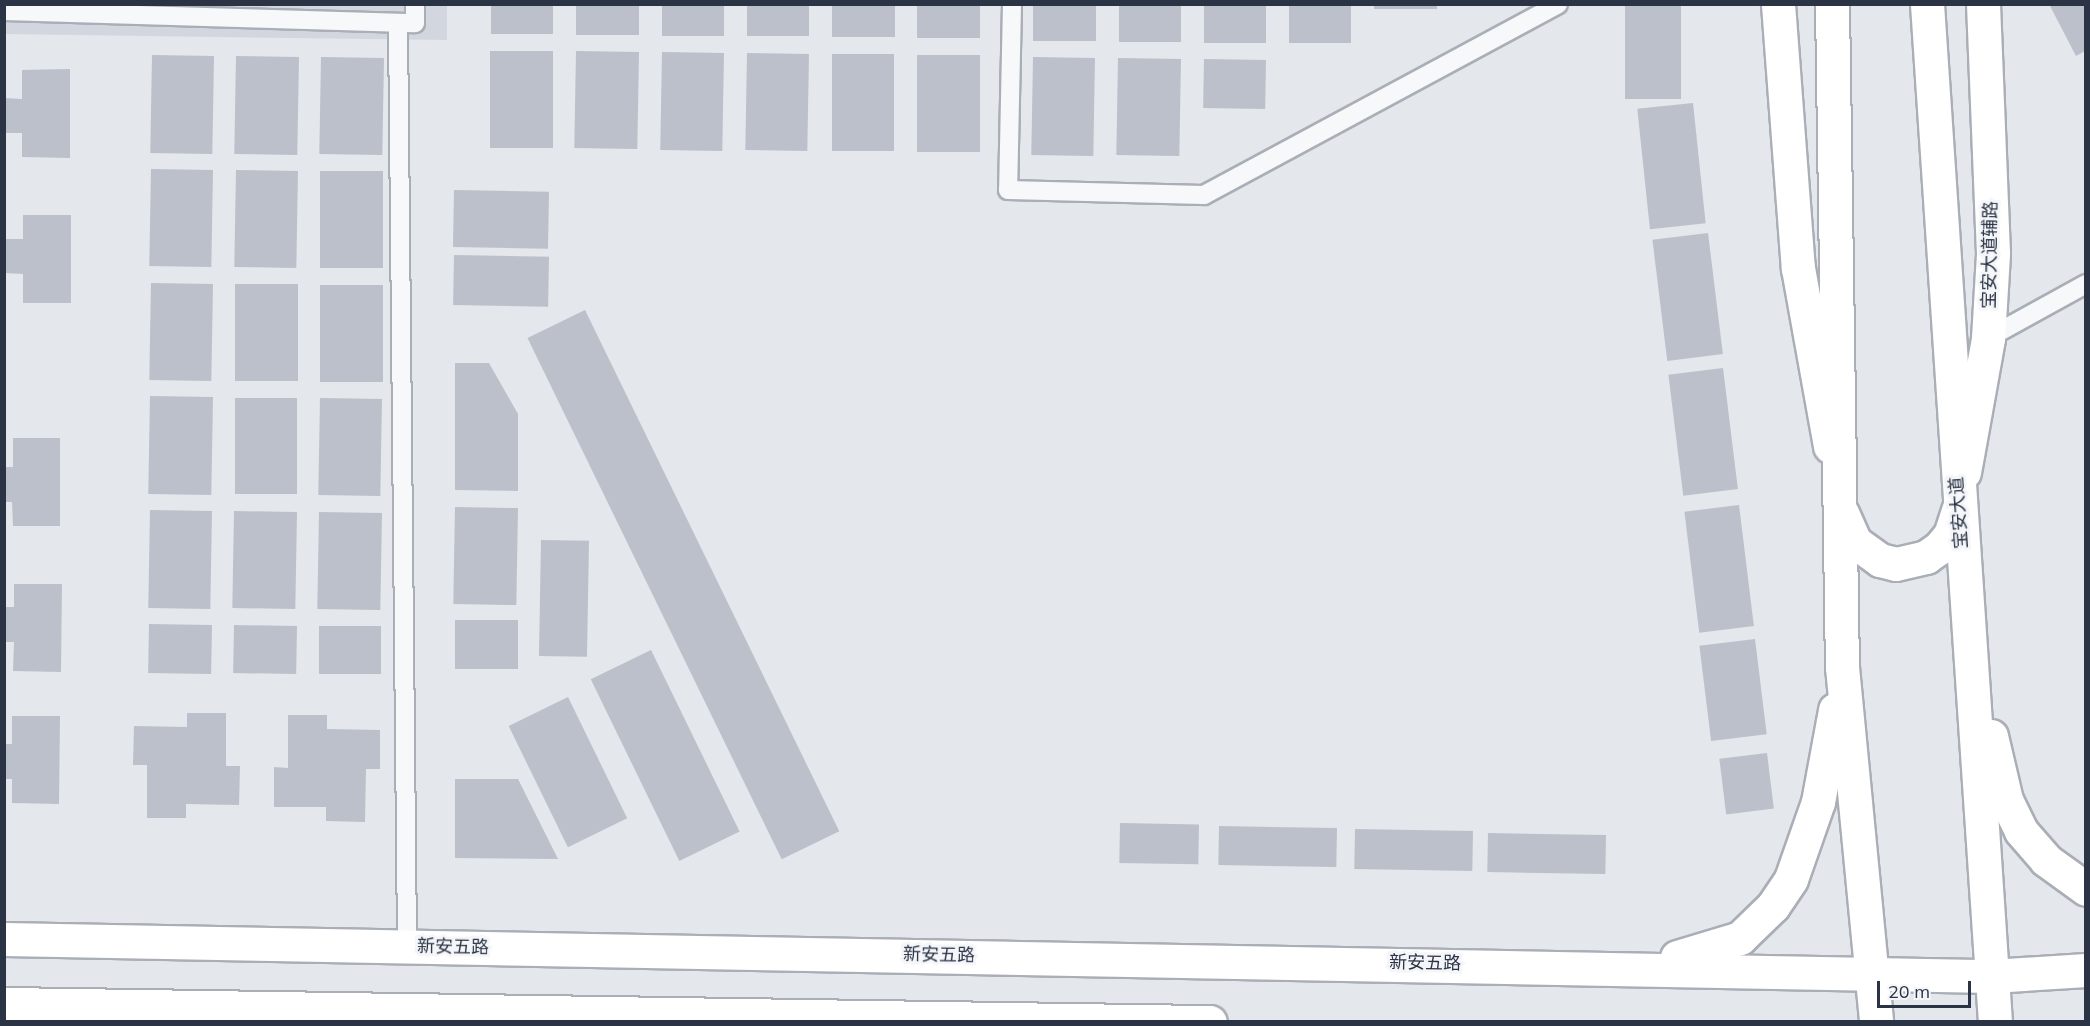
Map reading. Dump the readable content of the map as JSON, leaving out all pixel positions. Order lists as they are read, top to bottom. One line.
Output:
{"streets":{"main road":["宝安大道辅路","宝安大道","新安五路"]},"crossings":[["宝安大道辅路","宝安大道"],["宝安大道","新安五路"]],"scale_bar":"20 m"}
